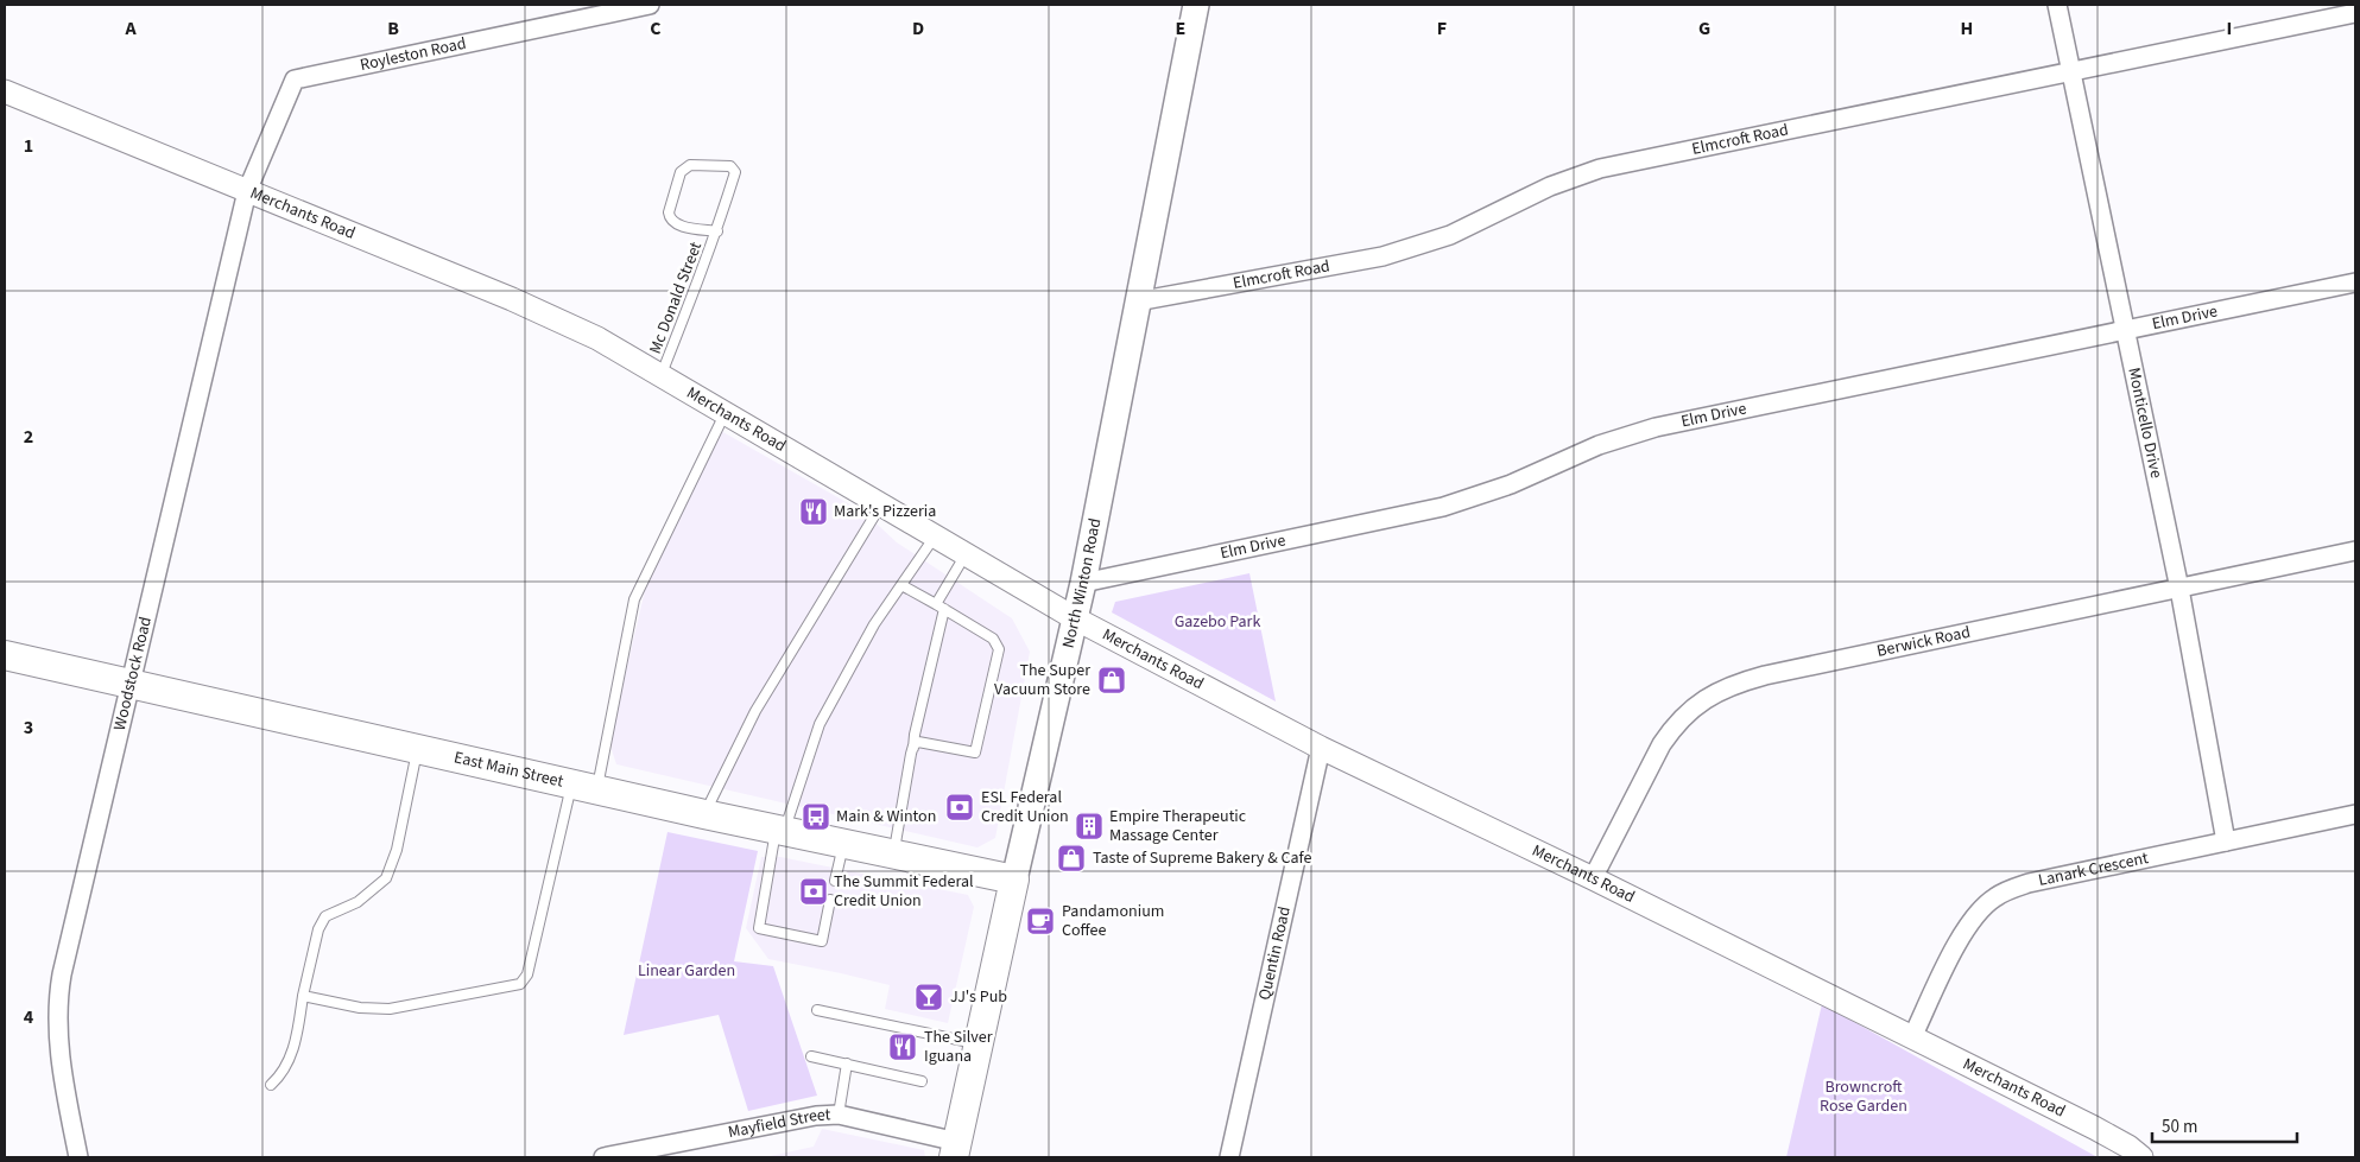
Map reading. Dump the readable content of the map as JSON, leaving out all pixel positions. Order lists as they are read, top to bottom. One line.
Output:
{"streets":{"main road":["North Winton Road","East Main Street"],"street":["Royleston Road","Elmcroft Road","Merchants Road","Elm Drive","Monticello Drive","Berwick Road","Woodstock Road","Lanark Crescent","Quentin Road","Mayfield Street"],"lane":["Mc Donald Street"]},"crossings":[["Royleston Road","Merchants Road"],["Royleston Road","Woodstock Road"],["Elmcroft Road","Monticello Drive"],["Elmcroft Road","North Winton Road"],["Merchants Road","Mc Donald Street"],["Merchants Road","North Winton Road"],["Merchants Road","Berwick Road"],["Merchants Road","Woodstock Road"],["Merchants Road","Lanark Crescent"],["Merchants Road","Quentin Road"],["Elm Drive","Monticello Drive"],["Elm Drive","North Winton Road"],["Monticello Drive","Berwick Road"],["Monticello Drive","Lanark Crescent"],["North Winton Road","East Main Street"],["North Winton Road","Mayfield Street"],["Woodstock Road","East Main Street"]],"parks":["Gazebo Park","Linear Garden","Browncroft Rose Garden"],"places":{"restaurant":["Mark's Pizzeria","The Silver Iguana"],"shop":["The Super Vacuum Store","Taste of Supreme Bakery & Cafe"],"bank":["ESL Federal Credit Union","The Summit Federal Credit Union"],"bus stop":["Main & Winton"],"building":["Empire Therapeutic Massage Center"],"cafe":["Pandamonium Coffee"],"bar":["JJ's Pub"]},"scale_bar":"50 m","grid":{"columns":["A","B","C","D","E","F","G","H","I"],"rows":["1","2","3","4"]}}
